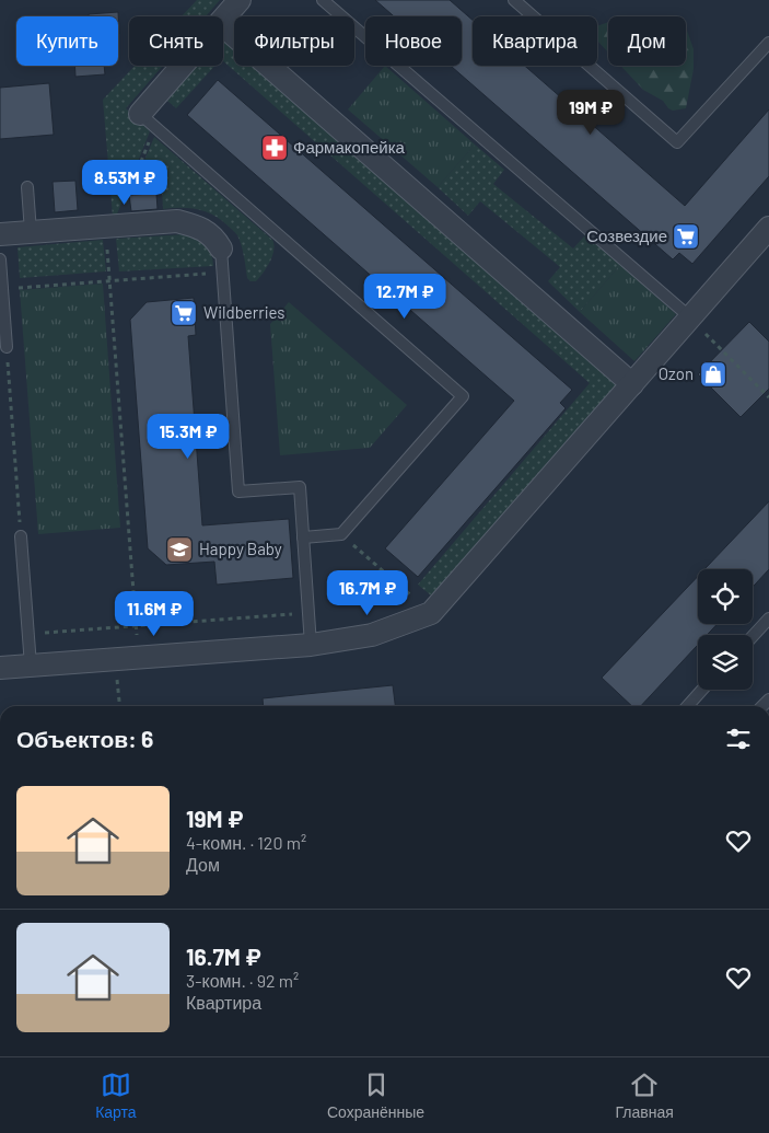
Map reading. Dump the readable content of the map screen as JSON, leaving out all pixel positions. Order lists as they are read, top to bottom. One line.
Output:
{"places":{"pharmacy":["Фармакопейка"],"supermarket":["Созвездие","Wildberries"],"shop":["Ozon"],"school or university":["Happy Baby"]},"page":{"chip":["Купить","Снять","Фильтры","Новое","Квартира","Дом"],"price":["19M ₽","8.53M ₽","12.7M ₽","15.3M ₽","16.7M ₽","11.6M ₽"],"heading":"Объектов: 6","list":[{"name":"19M ₽","note":"4-комн. · 120 m² · Дом"},{"name":"16.7M ₽","note":"3-комн. · 92 m² · Квартира"}],"tabs":["Карта","Сохранённые","Главная"]}}
